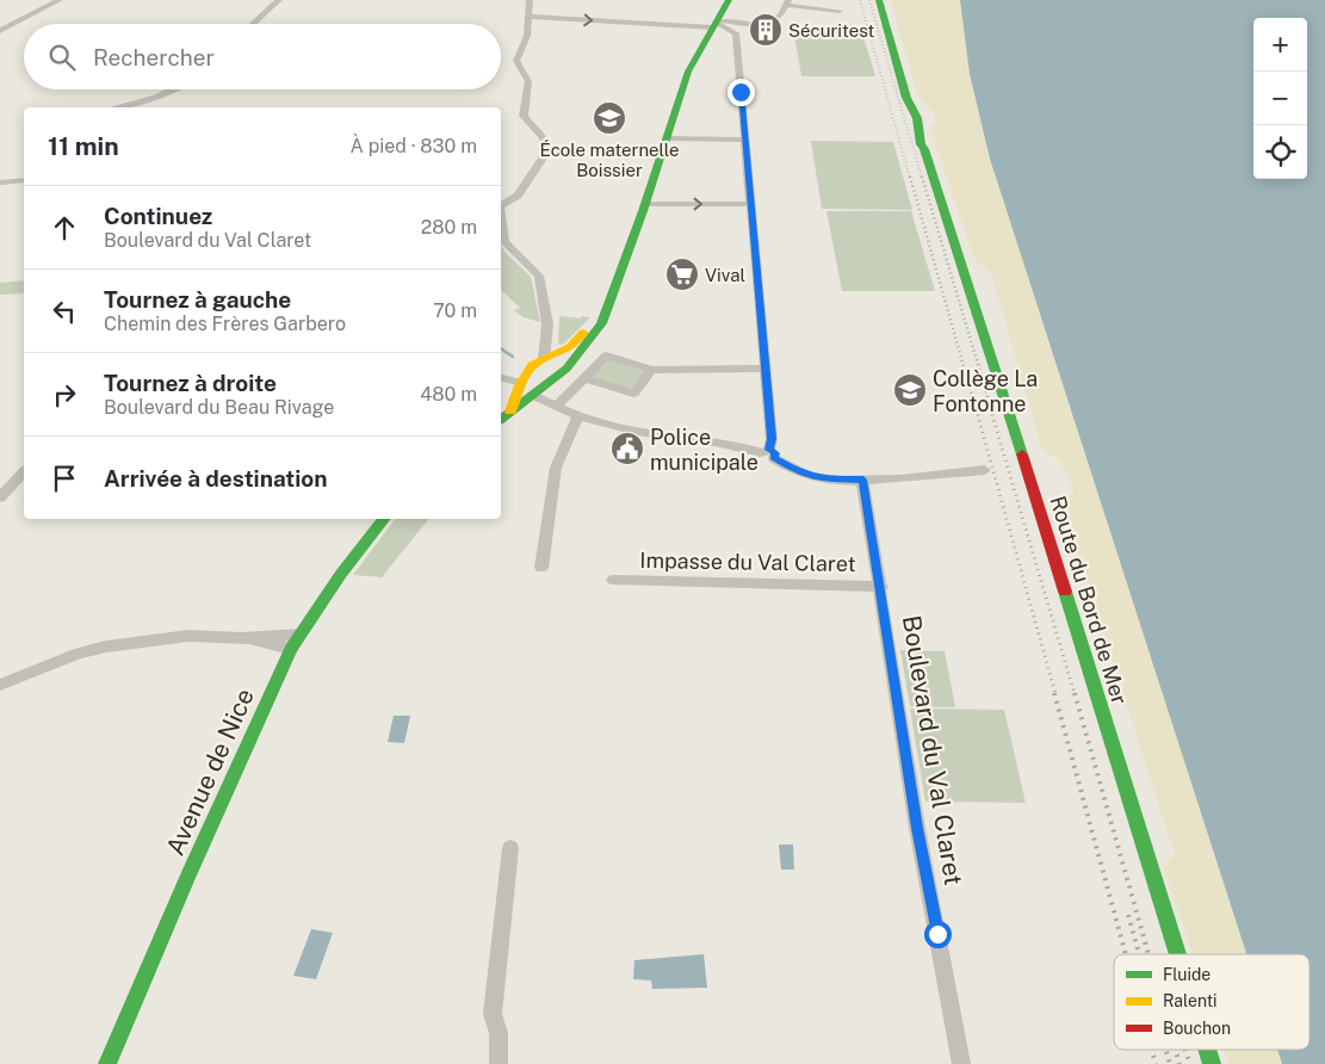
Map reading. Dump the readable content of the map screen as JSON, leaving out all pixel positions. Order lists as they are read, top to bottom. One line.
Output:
{"streets":{"main road":["Route du Bord de Mer","Avenue de Nice"],"street":["Impasse du Val Claret","Boulevard du Val Claret"]},"crossings":[["Impasse du Val Claret","Boulevard du Val Claret"]],"places":{"building":["Sécuritest"],"school or university":["École maternelle Boissier","Collège La Fontonne"],"supermarket":["Vival"],"public building":["Police municipale"]},"legend":["Fluide","Ralenti","Bouchon"],"page":{"map_buttons":["+","−"],"search":"Rechercher","heading":["11 min","À pied · 830 m"],"list":[["Continuez","Boulevard du Val Claret","280 m"],["Tournez à gauche","Chemin des Frères Garbero","70 m"],["Tournez à droite","Boulevard du Beau Rivage","480 m"],"Arrivée à destination"]}}
